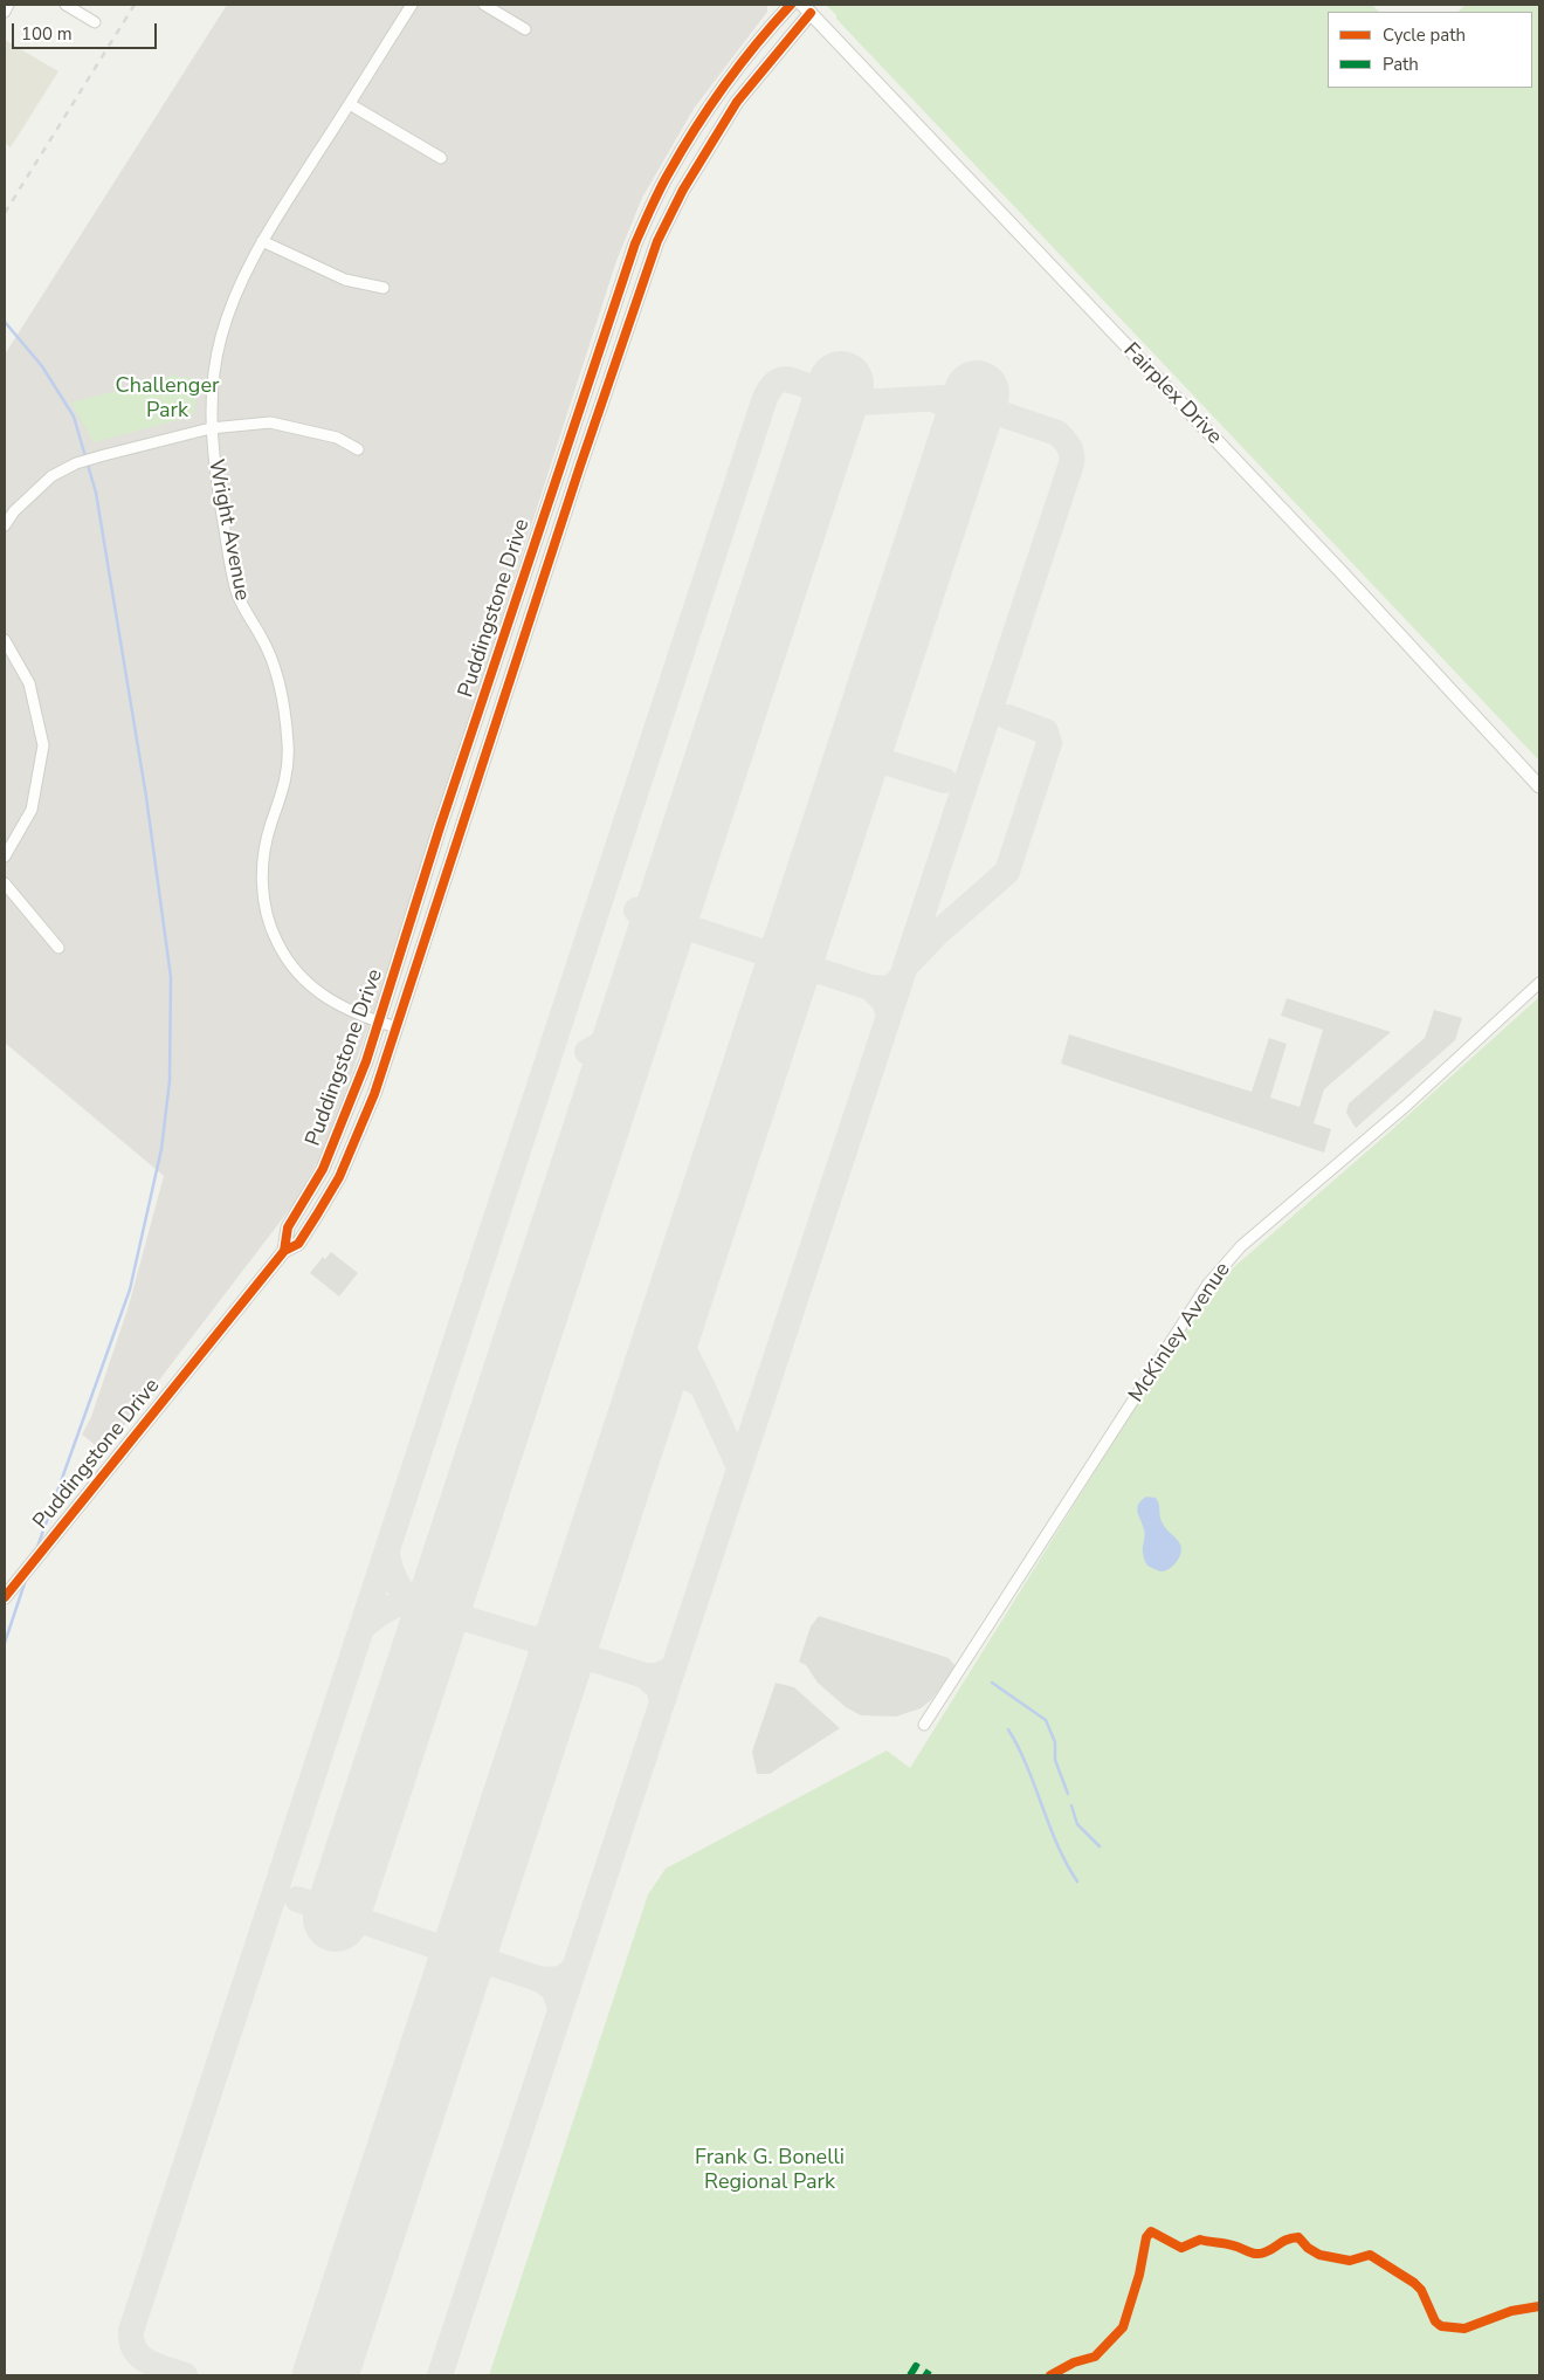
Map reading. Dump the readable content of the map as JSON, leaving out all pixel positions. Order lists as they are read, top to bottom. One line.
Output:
{"streets":{"street":["Fairplex Drive","Wright Avenue","Puddingstone Drive","McKinley Avenue"]},"crossings":[["Fairplex Drive","Puddingstone Drive"],["Wright Avenue","Puddingstone Drive"]],"parks":["Challenger Park","Frank G. Bonelli Regional Park"],"legend":["Cycle path","Path"],"scale_bar":"100 m"}
